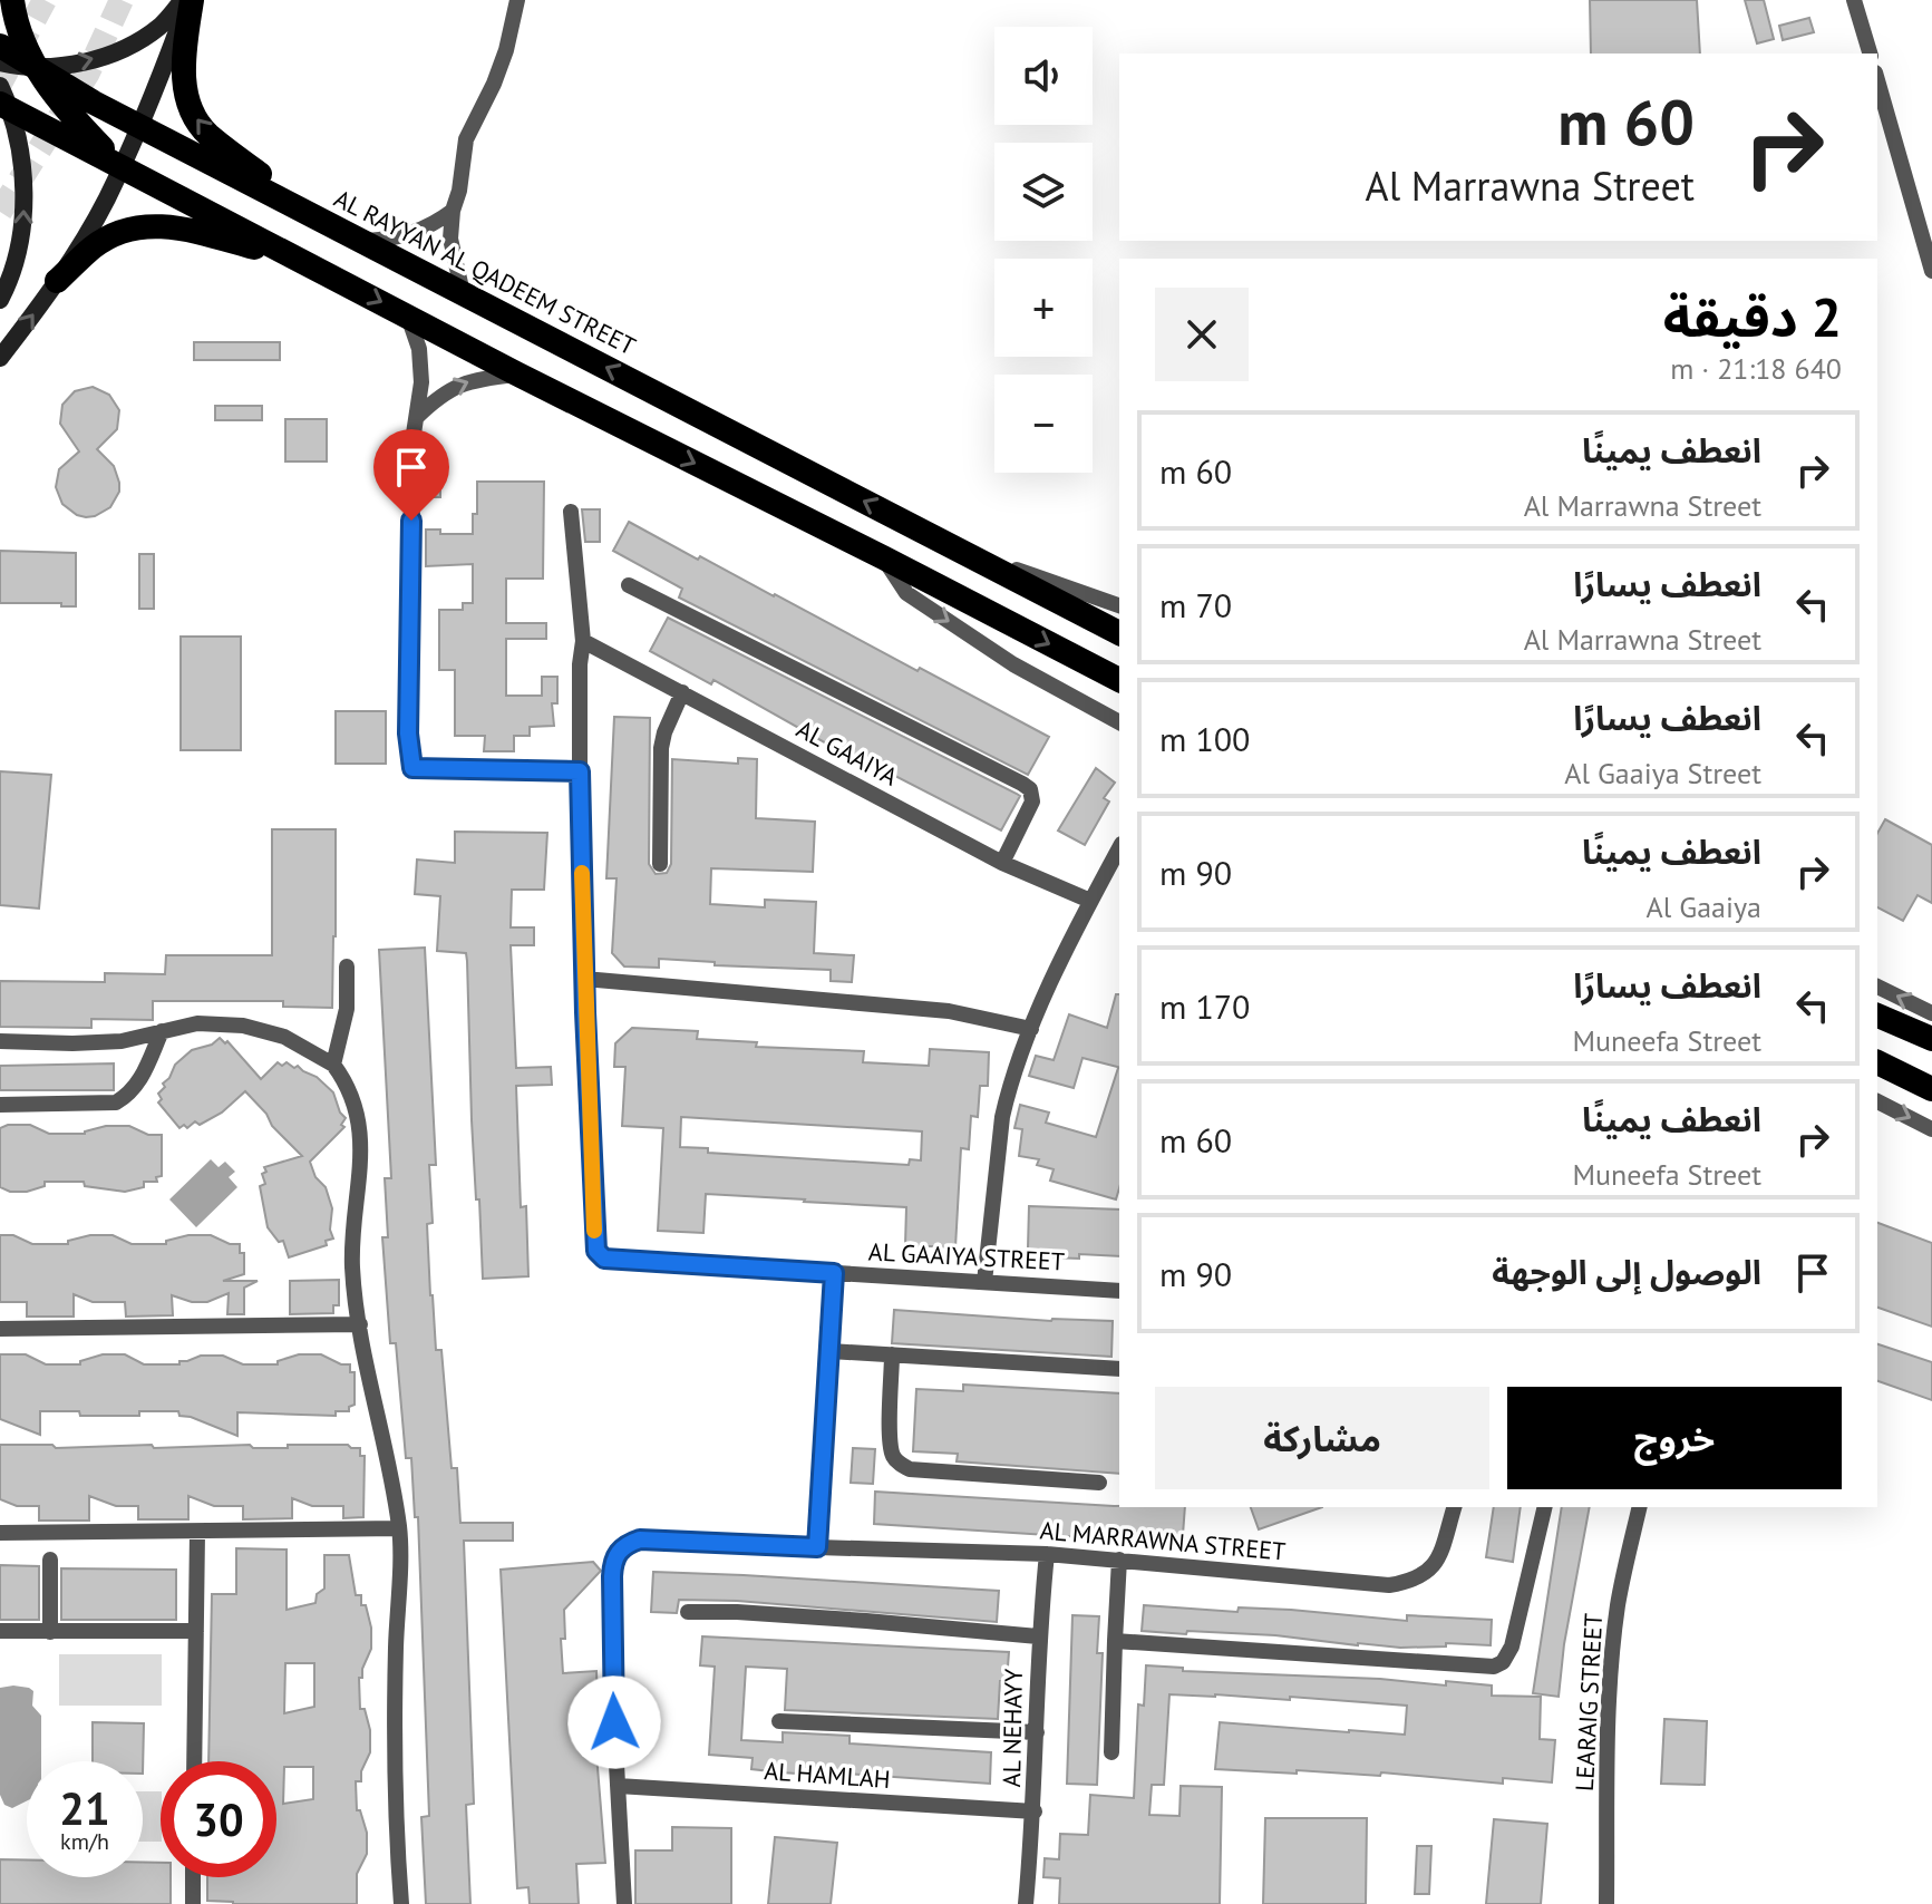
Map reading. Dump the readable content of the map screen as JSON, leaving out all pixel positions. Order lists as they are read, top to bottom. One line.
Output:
{"streets":{"highway":["AL RAYYAN AL QADEEM STREET"],"street":["AL GAAIYA","AL GAAIYA STREET","AL MARRAWNA STREET","LEARAIG STREET","AL NEHAYY","AL HAMLAH"]},"crossings":[["AL MARRAWNA STREET","AL NEHAYY"],["AL MARRAWNA STREET","AL HAMLAH"],["AL NEHAYY","AL HAMLAH"]],"page":{"map_buttons":["+","−"],"turn":["60 m","Al Marrawna Street"],"heading":["2 دقيقة","640 m · 21:18"],"list":[{"name":"انعطف يمينًا","note":"Al Marrawna Street","value":"60 m"},{"name":"انعطف يسارًا","note":"Al Marrawna Street","value":"70 m"},{"name":"انعطف يسارًا","note":"Al Gaaiya Street","value":"100 m"},{"name":"انعطف يمينًا","note":"Al Gaaiya","value":"90 m"},{"name":"انعطف يسارًا","note":"Muneefa Street","value":"170 m"},{"name":"انعطف يمينًا","note":"Muneefa Street","value":"60 m"},{"name":"الوصول إلى الوجهة","value":"90 m"}],"buttons":["خروج","مشاركة"],"speed":"21 km/h","limit":"30"}}
